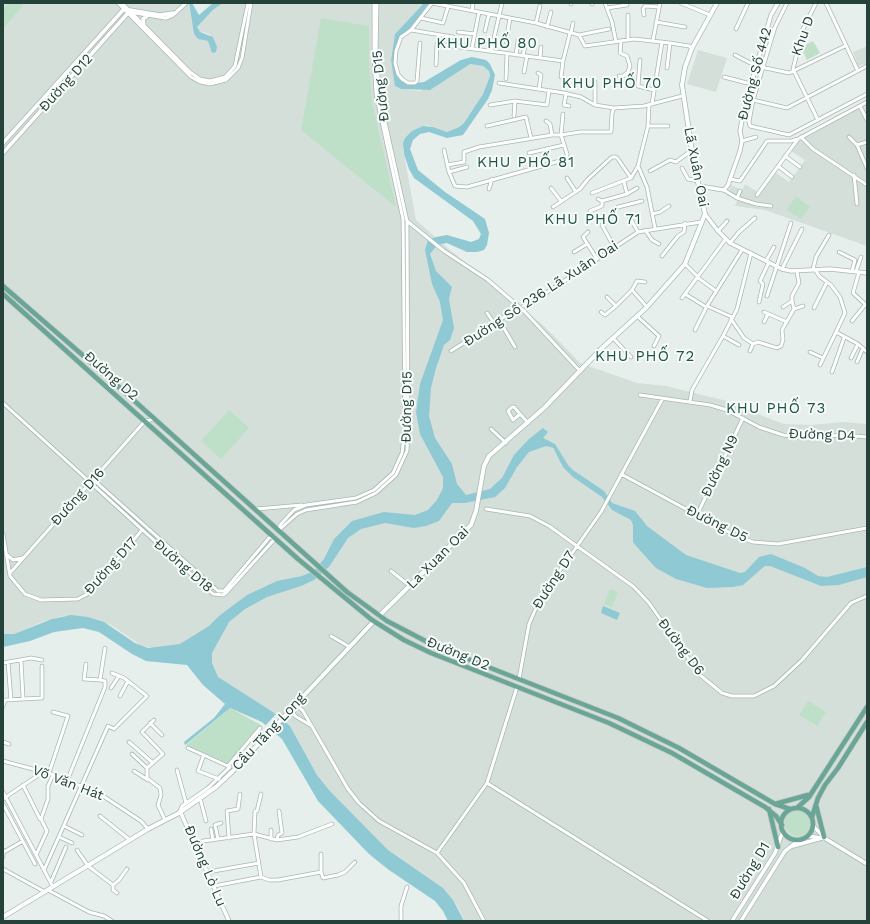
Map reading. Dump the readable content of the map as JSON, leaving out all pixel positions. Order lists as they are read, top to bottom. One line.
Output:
{"streets":{"main road":["Lã Xuân Oai","Đường D2","La Xuan Oai","Cầu Tăng Long"],"street":["Khu D","Đường Số 442","Đường D12","Đường D15","Đường Số 236 Lã Xuân Oai","Đường D4","Đường N9","Đường D16","Đường D5","Đường D17","Đường D18","Đường D7","Đường D6","Võ Văn Hát","Đường Lò Lu","Đường D1"]},"crossings":[["Đường D15","Đường D2"],["Lã Xuân Oai","Đường Số 236 Lã Xuân Oai"],["Lã Xuân Oai","La Xuan Oai"],["Đường D2","Đường D16"],["Đường D2","La Xuan Oai"],["Đường D2","Đường D18"],["Đường D2","Đường D7"],["Đường D2","Cầu Tăng Long"],["Đường D2","Đường D1"],["Đường D4","Đường N9"],["Đường N9","Đường D5"],["Đường D16","Đường D17"],["Đường D16","Đường D18"],["Đường D5","Đường D7"],["Đường D17","Đường D18"],["Đường D7","Đường D6"]],"districts":["KHU PHỐ 80","KHU PHỐ 70","KHU PHỐ 81","KHU PHỐ 71","KHU PHỐ 72","KHU PHỐ 73"]}
